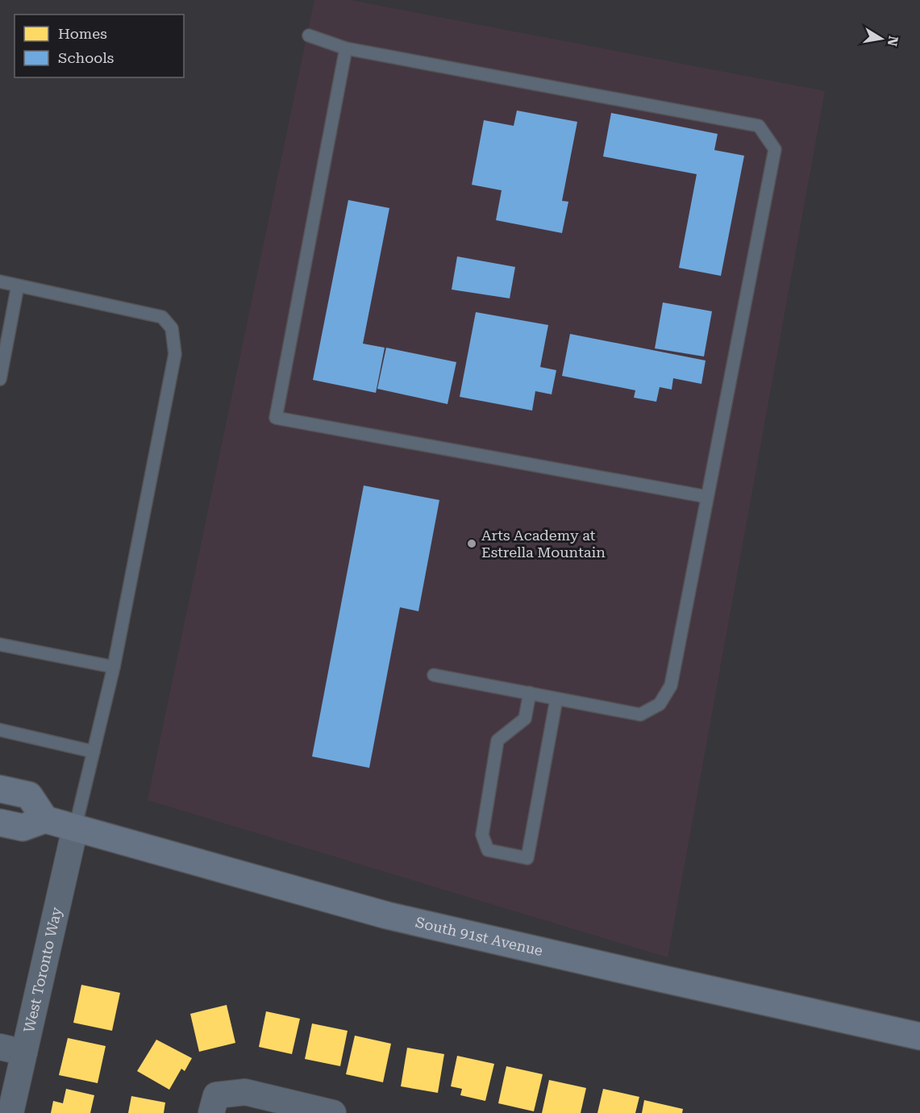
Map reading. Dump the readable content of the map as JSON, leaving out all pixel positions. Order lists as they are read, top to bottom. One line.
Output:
{"streets":{"main road":["South 91st Avenue"],"street":["West Toronto Way"]},"crossings":[["South 91st Avenue","West Toronto Way"]],"places":["Arts Academy at Estrella Mountain"],"legend":["Homes","Schools"],"north":"right"}
